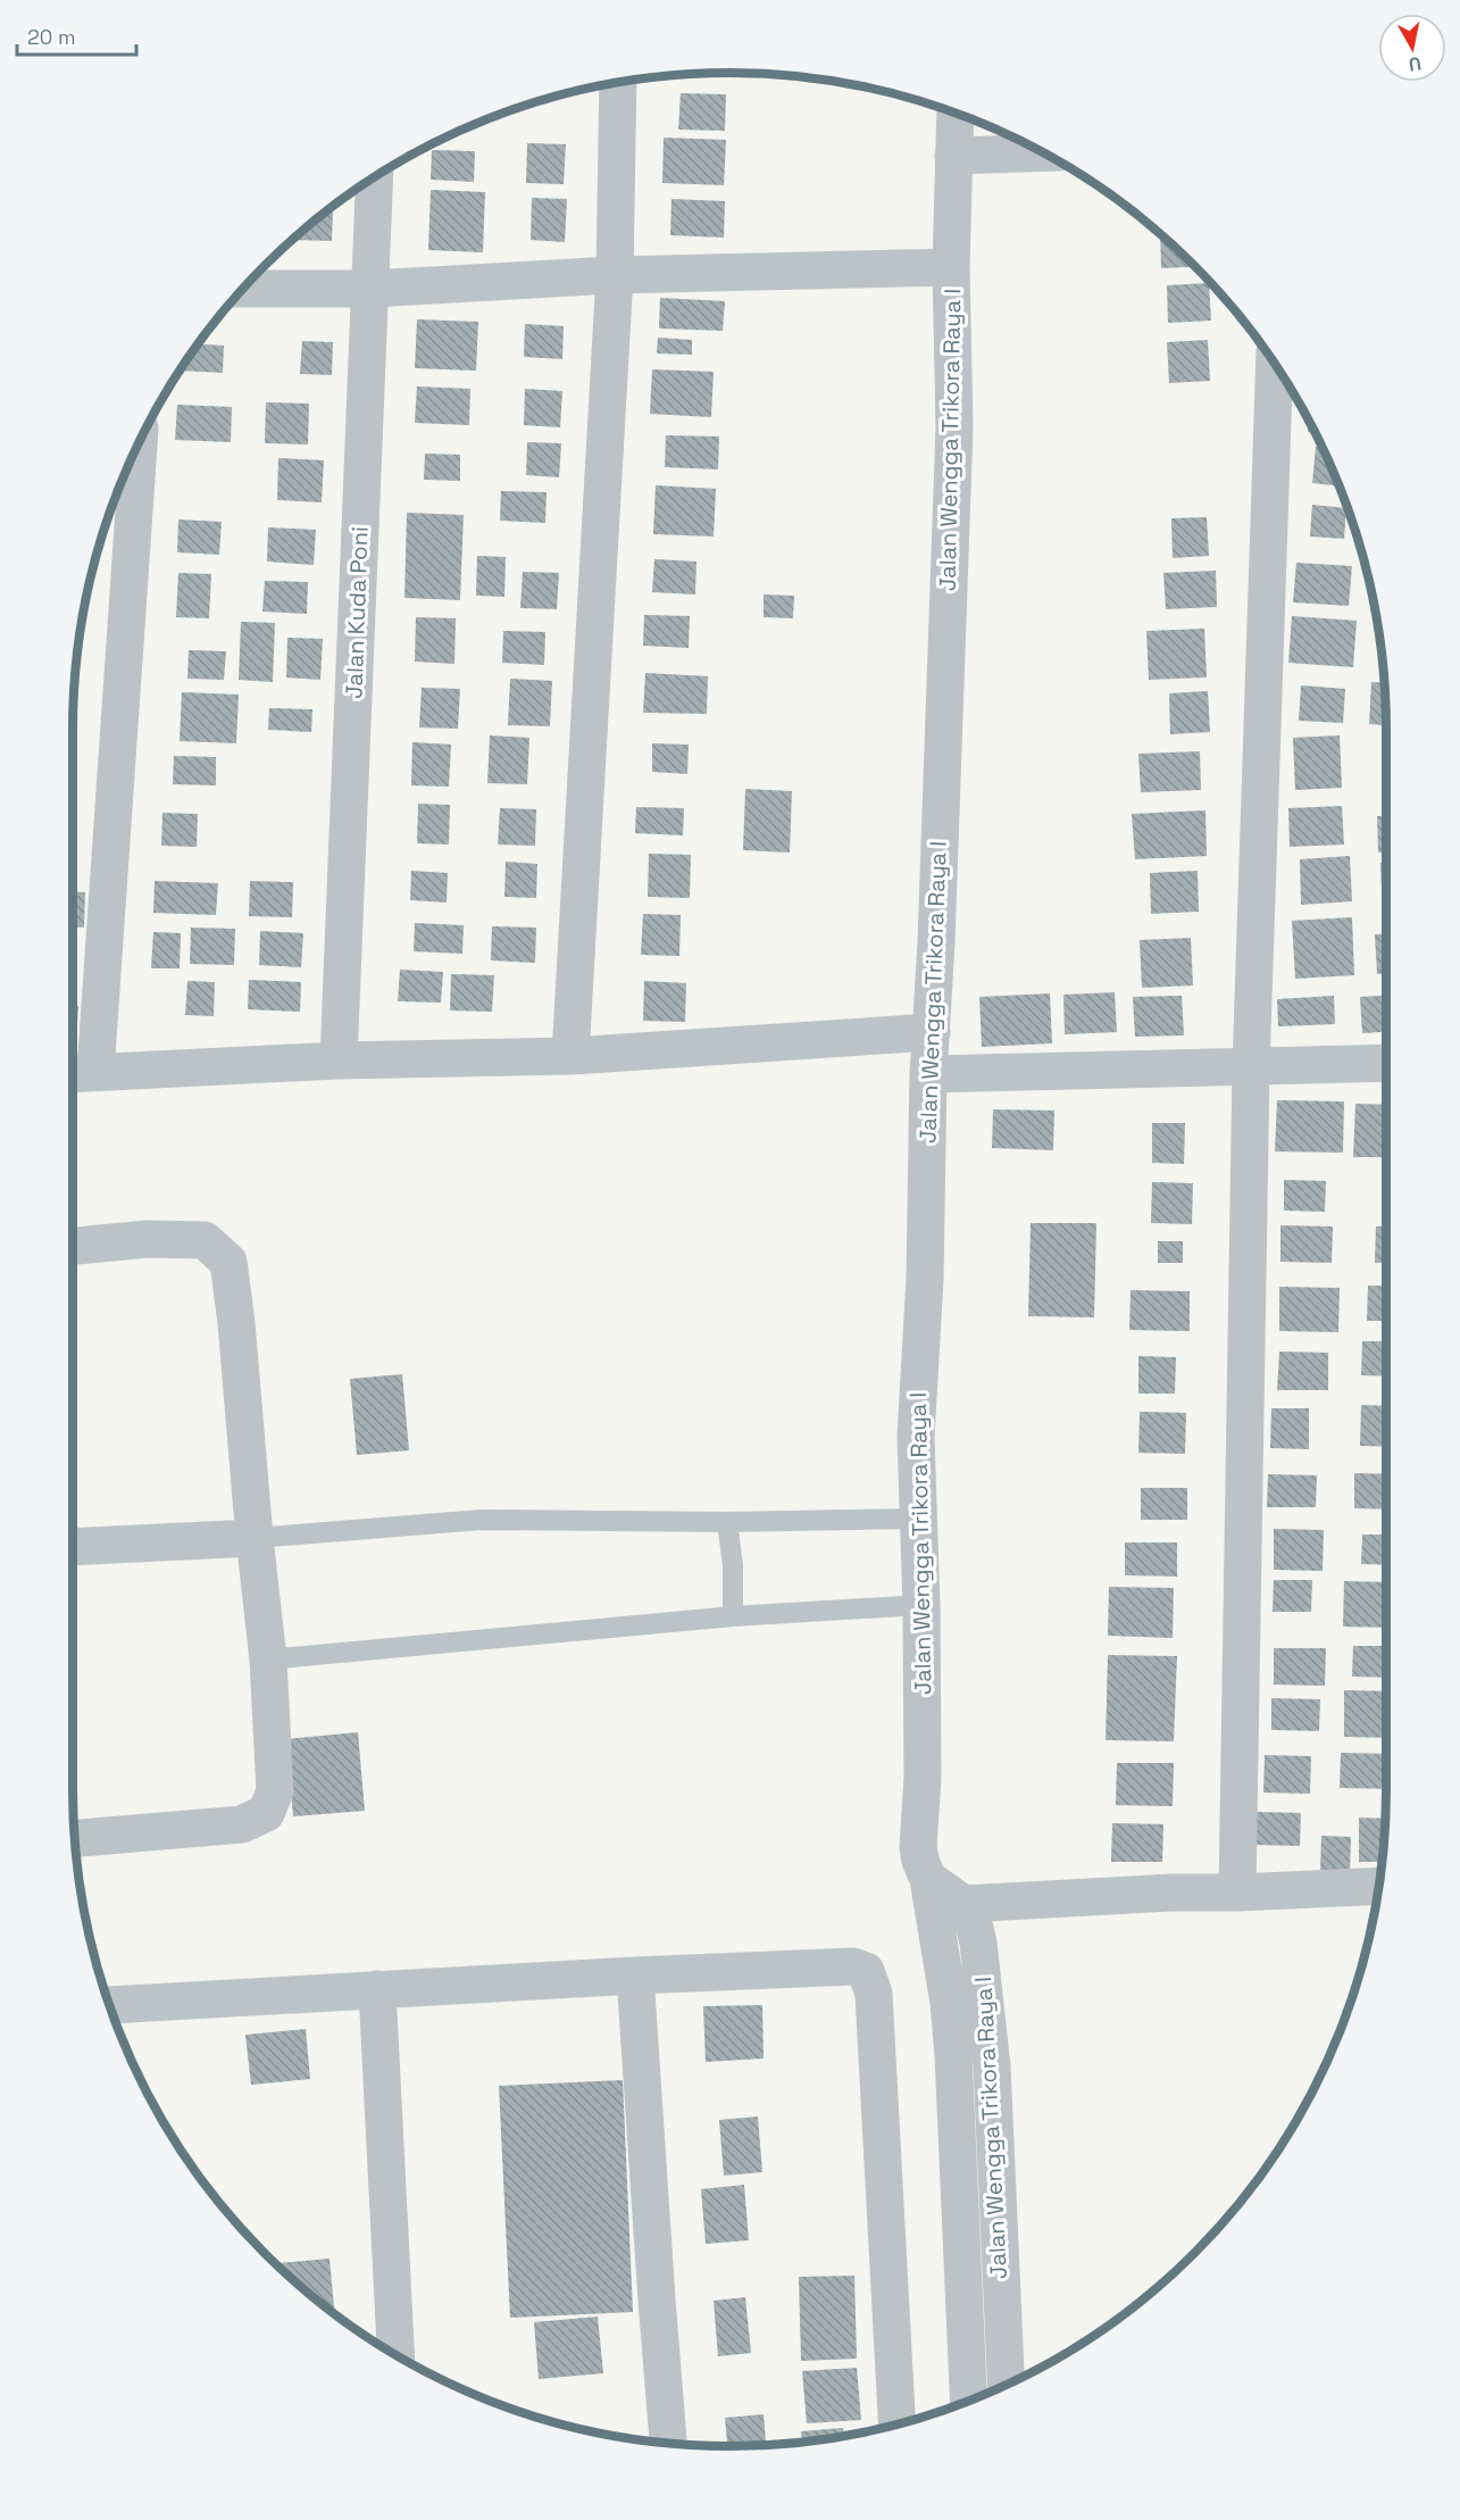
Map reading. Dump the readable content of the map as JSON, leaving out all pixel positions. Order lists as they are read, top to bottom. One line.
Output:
{"streets":{"street":["Jalan Wengga Trikora Raya I","Jalan Kuda Poni"]},"scale_bar":"20 m","north":"bottom"}
